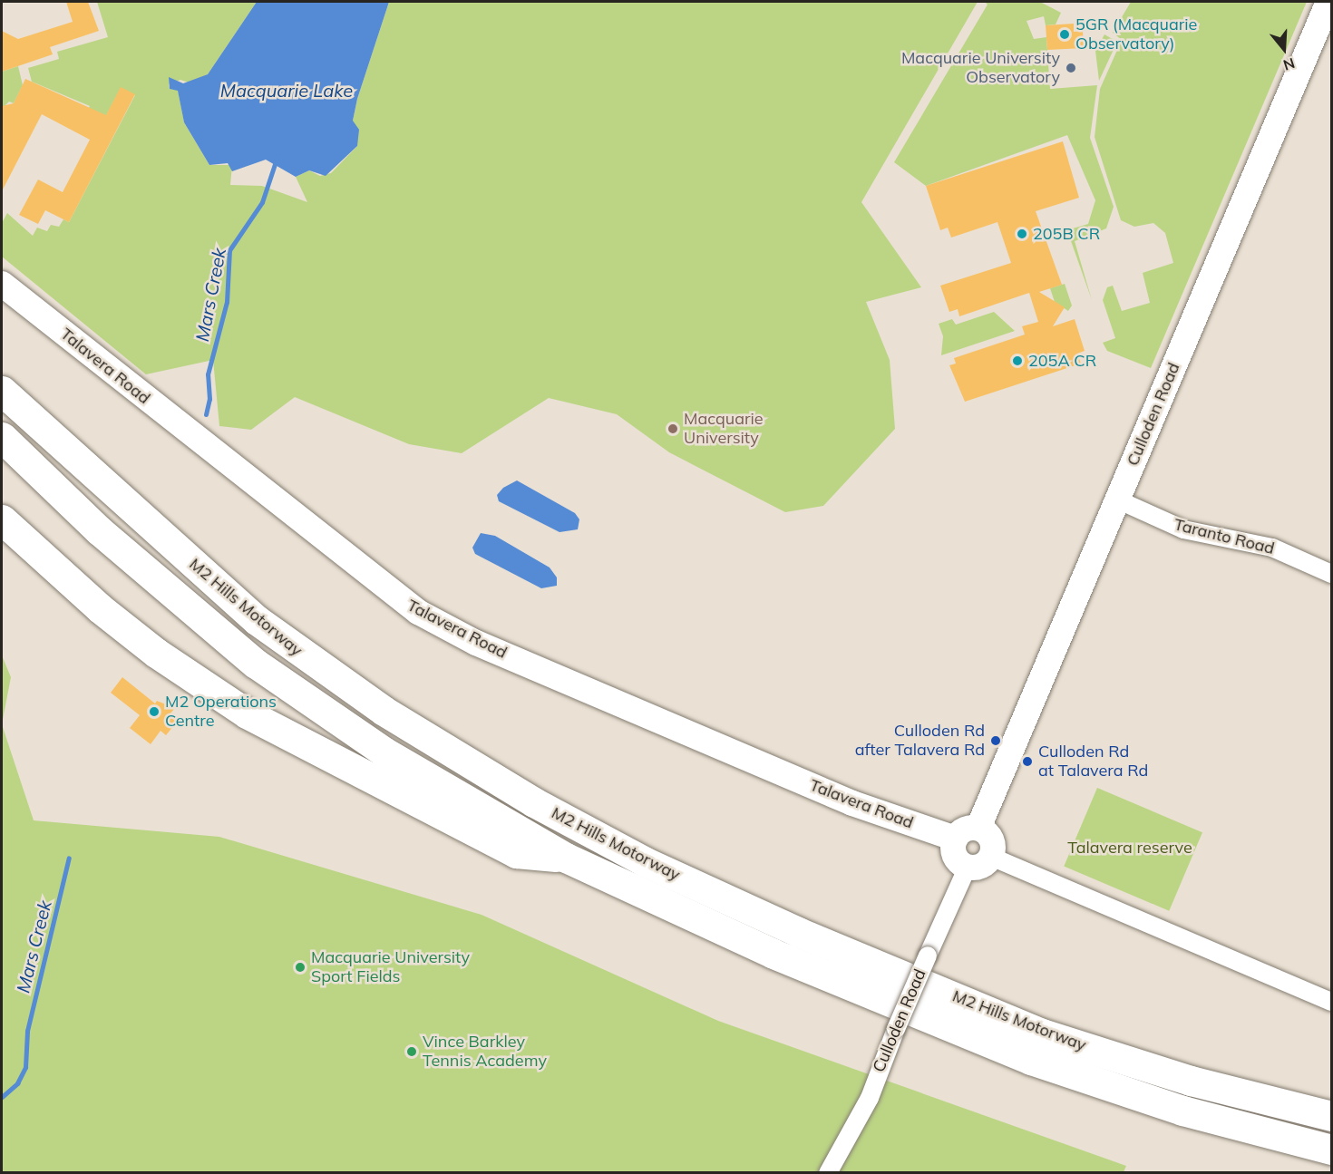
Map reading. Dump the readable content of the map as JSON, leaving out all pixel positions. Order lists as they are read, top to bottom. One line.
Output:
{"streets":{"highway":["M2 Hills Motorway"],"street":["Talavera Road","Culloden Road","Taranto Road"]},"crossings":[["Talavera Road","Culloden Road"],["Culloden Road","Taranto Road"]],"water":["Macquarie Lake","Mars Creek"],"parks":["Talavera reserve"],"places":["5GR (Macquarie Observatory)","Macquarie University Observatory","205B CR","205A CR","Macquarie University","M2 Operations Centre","Culloden Rd after Talavera Rd","Culloden Rd at Talavera Rd","Macquarie University Sport Fields","Vince Barkley Tennis Academy"],"north":"bottom"}
